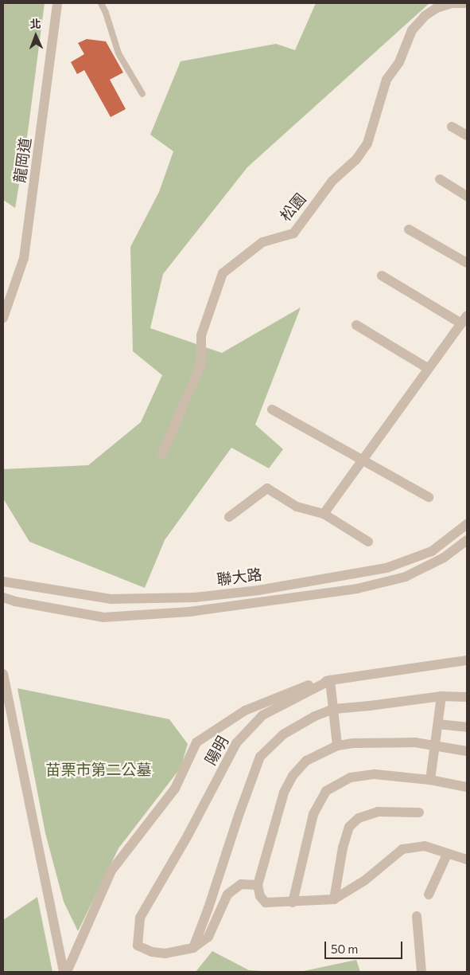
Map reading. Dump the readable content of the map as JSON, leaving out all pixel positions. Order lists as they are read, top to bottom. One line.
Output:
{"streets":{"street":["龍岡道","松園","聯大路","陽明"]},"parks":["苗栗市第二公墓"],"scale_bar":"50 m","north":"top"}
